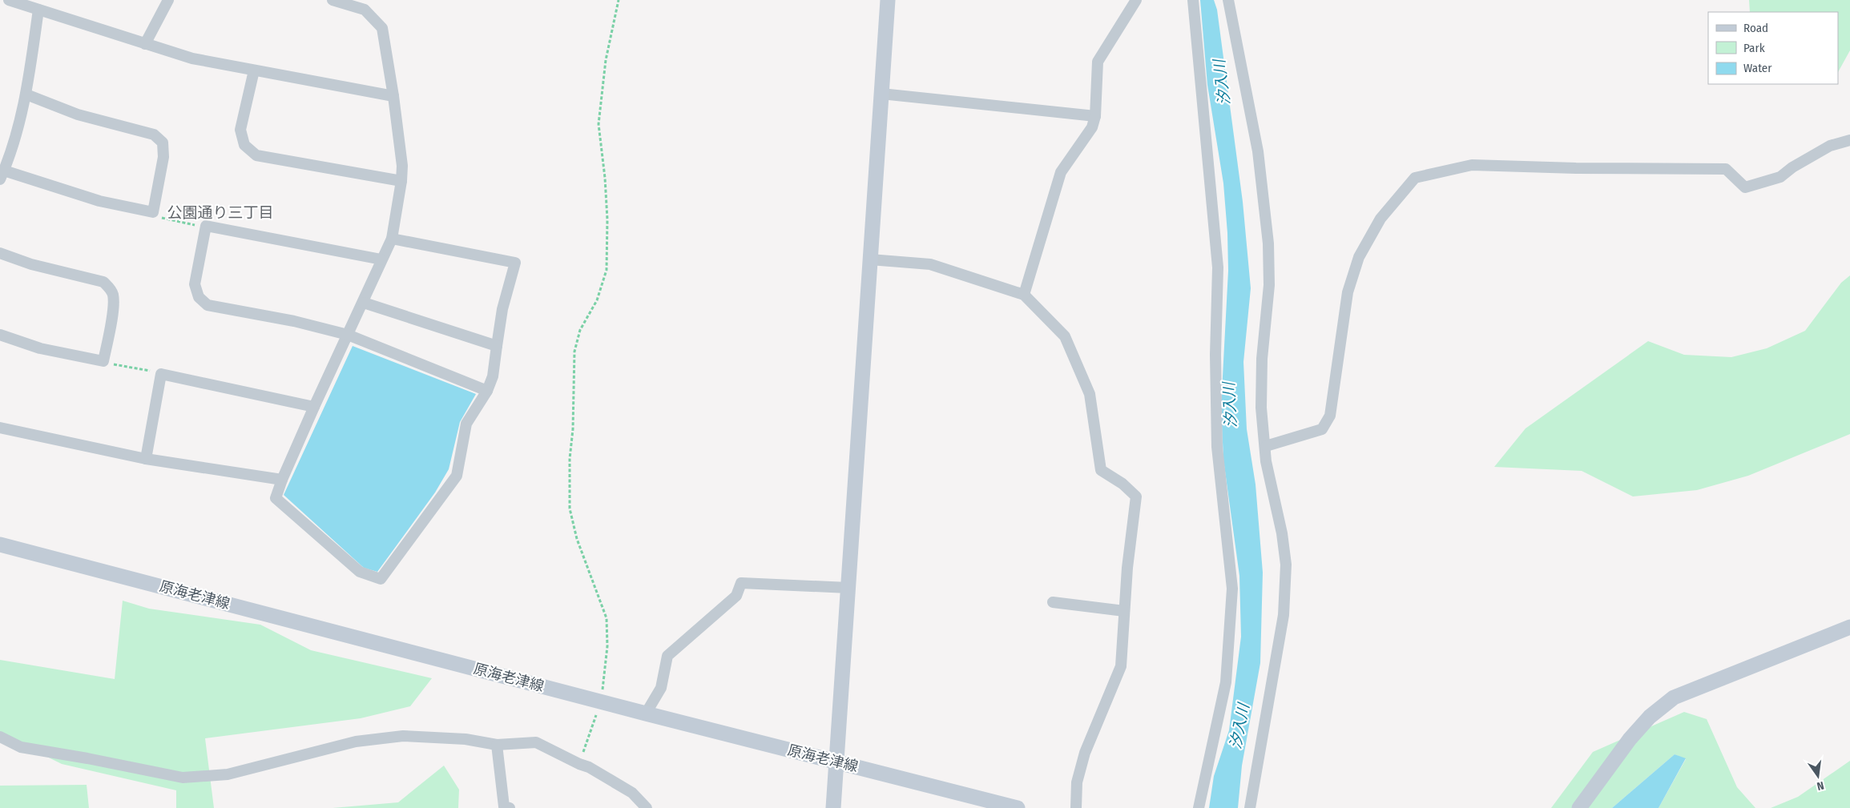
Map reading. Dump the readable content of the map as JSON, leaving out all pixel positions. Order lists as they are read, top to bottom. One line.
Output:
{"streets":{"street":["原海老津線"]},"districts":["公園通り三丁目"],"water":["汐入川"],"legend":["Road","Park","Water"],"north":"bottom"}
